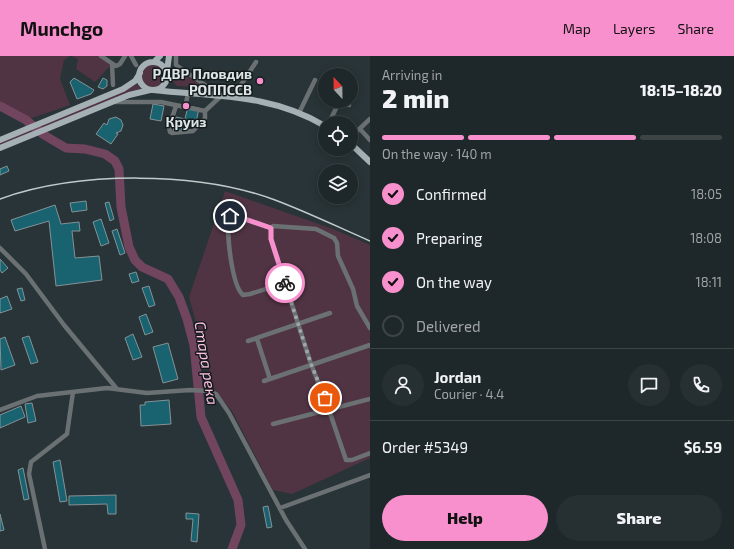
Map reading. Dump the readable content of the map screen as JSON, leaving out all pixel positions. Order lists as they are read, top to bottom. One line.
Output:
{"water":["Стара река"],"places":["РДВР Пловдив РОППССВ","Круиз"],"north":"top","page":{"header":"Munchgo","nav":["Map","Layers","Share"],"heading":["2 min","Arriving in","18:15–18:20"],"panel":["Jordan","Courier · 4.4","Order #5349","$6.59"],"bar":"On the way · 140 m","list":[["Confirmed","18:05"],["Preparing","18:08"],["On the way","18:11"],"Delivered"],"buttons":["Help","Share"]}}
